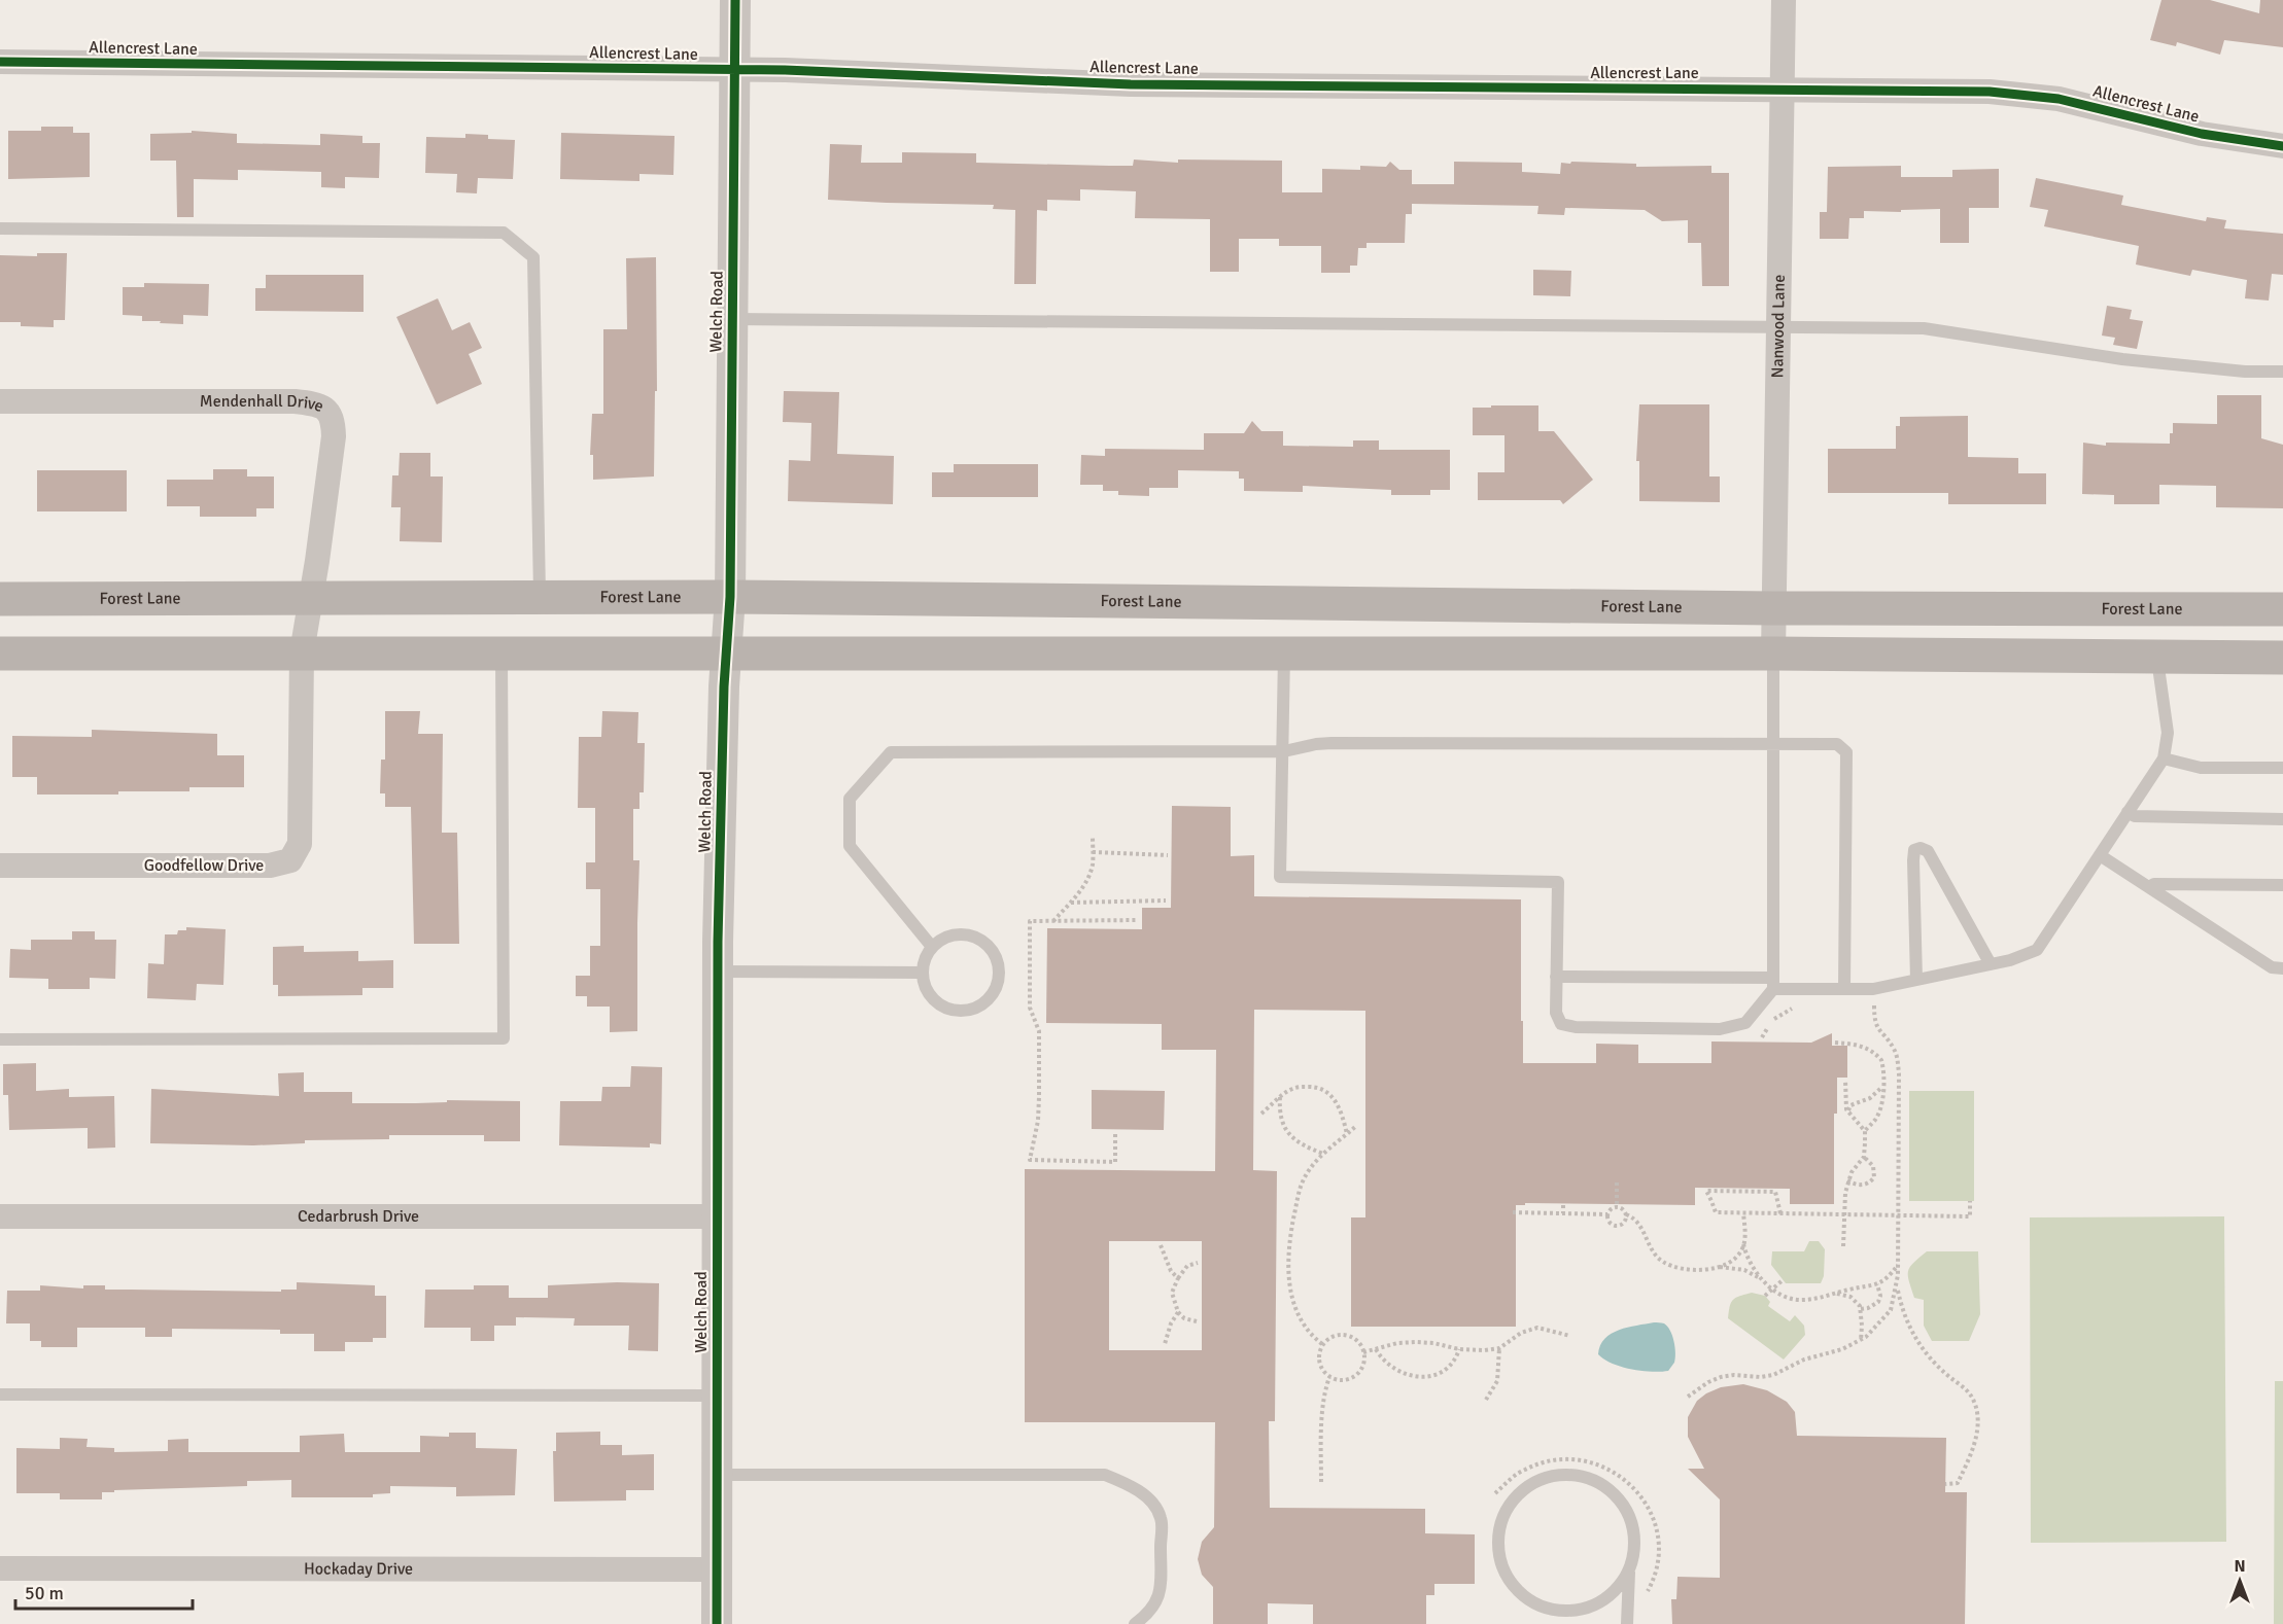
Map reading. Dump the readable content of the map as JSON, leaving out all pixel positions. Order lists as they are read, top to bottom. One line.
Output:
{"streets":{"main road":["Forest Lane"],"street":["Allencrest Lane","Welch Road","Nanwood Lane","Mendenhall Drive","Goodfellow Drive","Cedarbrush Drive","Hockaday Drive"]},"crossings":[["Allencrest Lane","Welch Road"],["Allencrest Lane","Nanwood Lane"],["Welch Road","Forest Lane"],["Welch Road","Cedarbrush Drive"],["Welch Road","Hockaday Drive"],["Nanwood Lane","Forest Lane"],["Mendenhall Drive","Forest Lane"],["Mendenhall Drive","Goodfellow Drive"],["Forest Lane","Goodfellow Drive"]],"scale_bar":"50 m","north":"top"}
